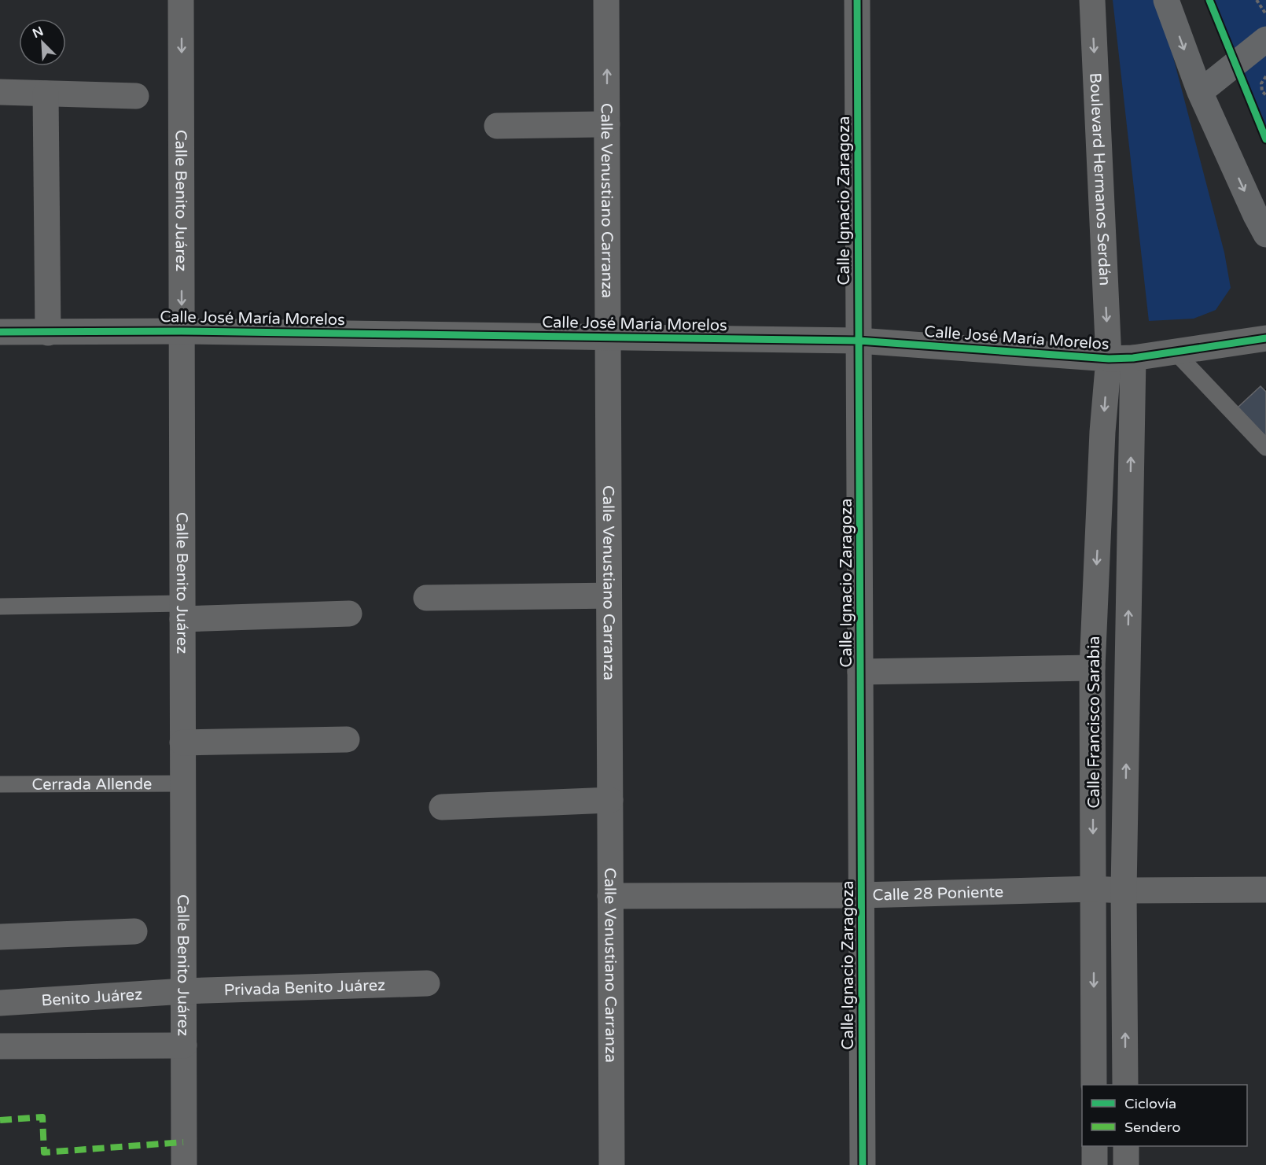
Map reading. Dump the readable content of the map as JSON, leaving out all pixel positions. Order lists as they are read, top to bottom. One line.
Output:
{"streets":{"street":["Boulevard Hermanos Serdán","Calle Benito Juárez","Calle Venustiano Carranza","Calle Ignacio Zaragoza","Calle José María Morelos","Calle Francisco Sarabia","Calle 28 Poniente","Privada Benito Juárez","Benito Juárez"],"lane":["Cerrada Allende"]},"crossings":[["Boulevard Hermanos Serdán","Calle José María Morelos"],["Boulevard Hermanos Serdán","Calle Francisco Sarabia"],["Calle Benito Juárez","Calle José María Morelos"],["Calle Benito Juárez","Cerrada Allende"],["Calle Benito Juárez","Privada Benito Juárez"],["Calle Benito Juárez","Benito Juárez"],["Calle Venustiano Carranza","Calle José María Morelos"],["Calle Venustiano Carranza","Calle 28 Poniente"],["Calle Ignacio Zaragoza","Calle José María Morelos"],["Calle Ignacio Zaragoza","Calle 28 Poniente"],["Calle José María Morelos","Calle Francisco Sarabia"],["Calle Francisco Sarabia","Calle 28 Poniente"],["Privada Benito Juárez","Benito Juárez"]],"one_way":["Boulevard Hermanos Serdán"],"legend":["Ciclovía","Sendero"],"north":"top left"}
